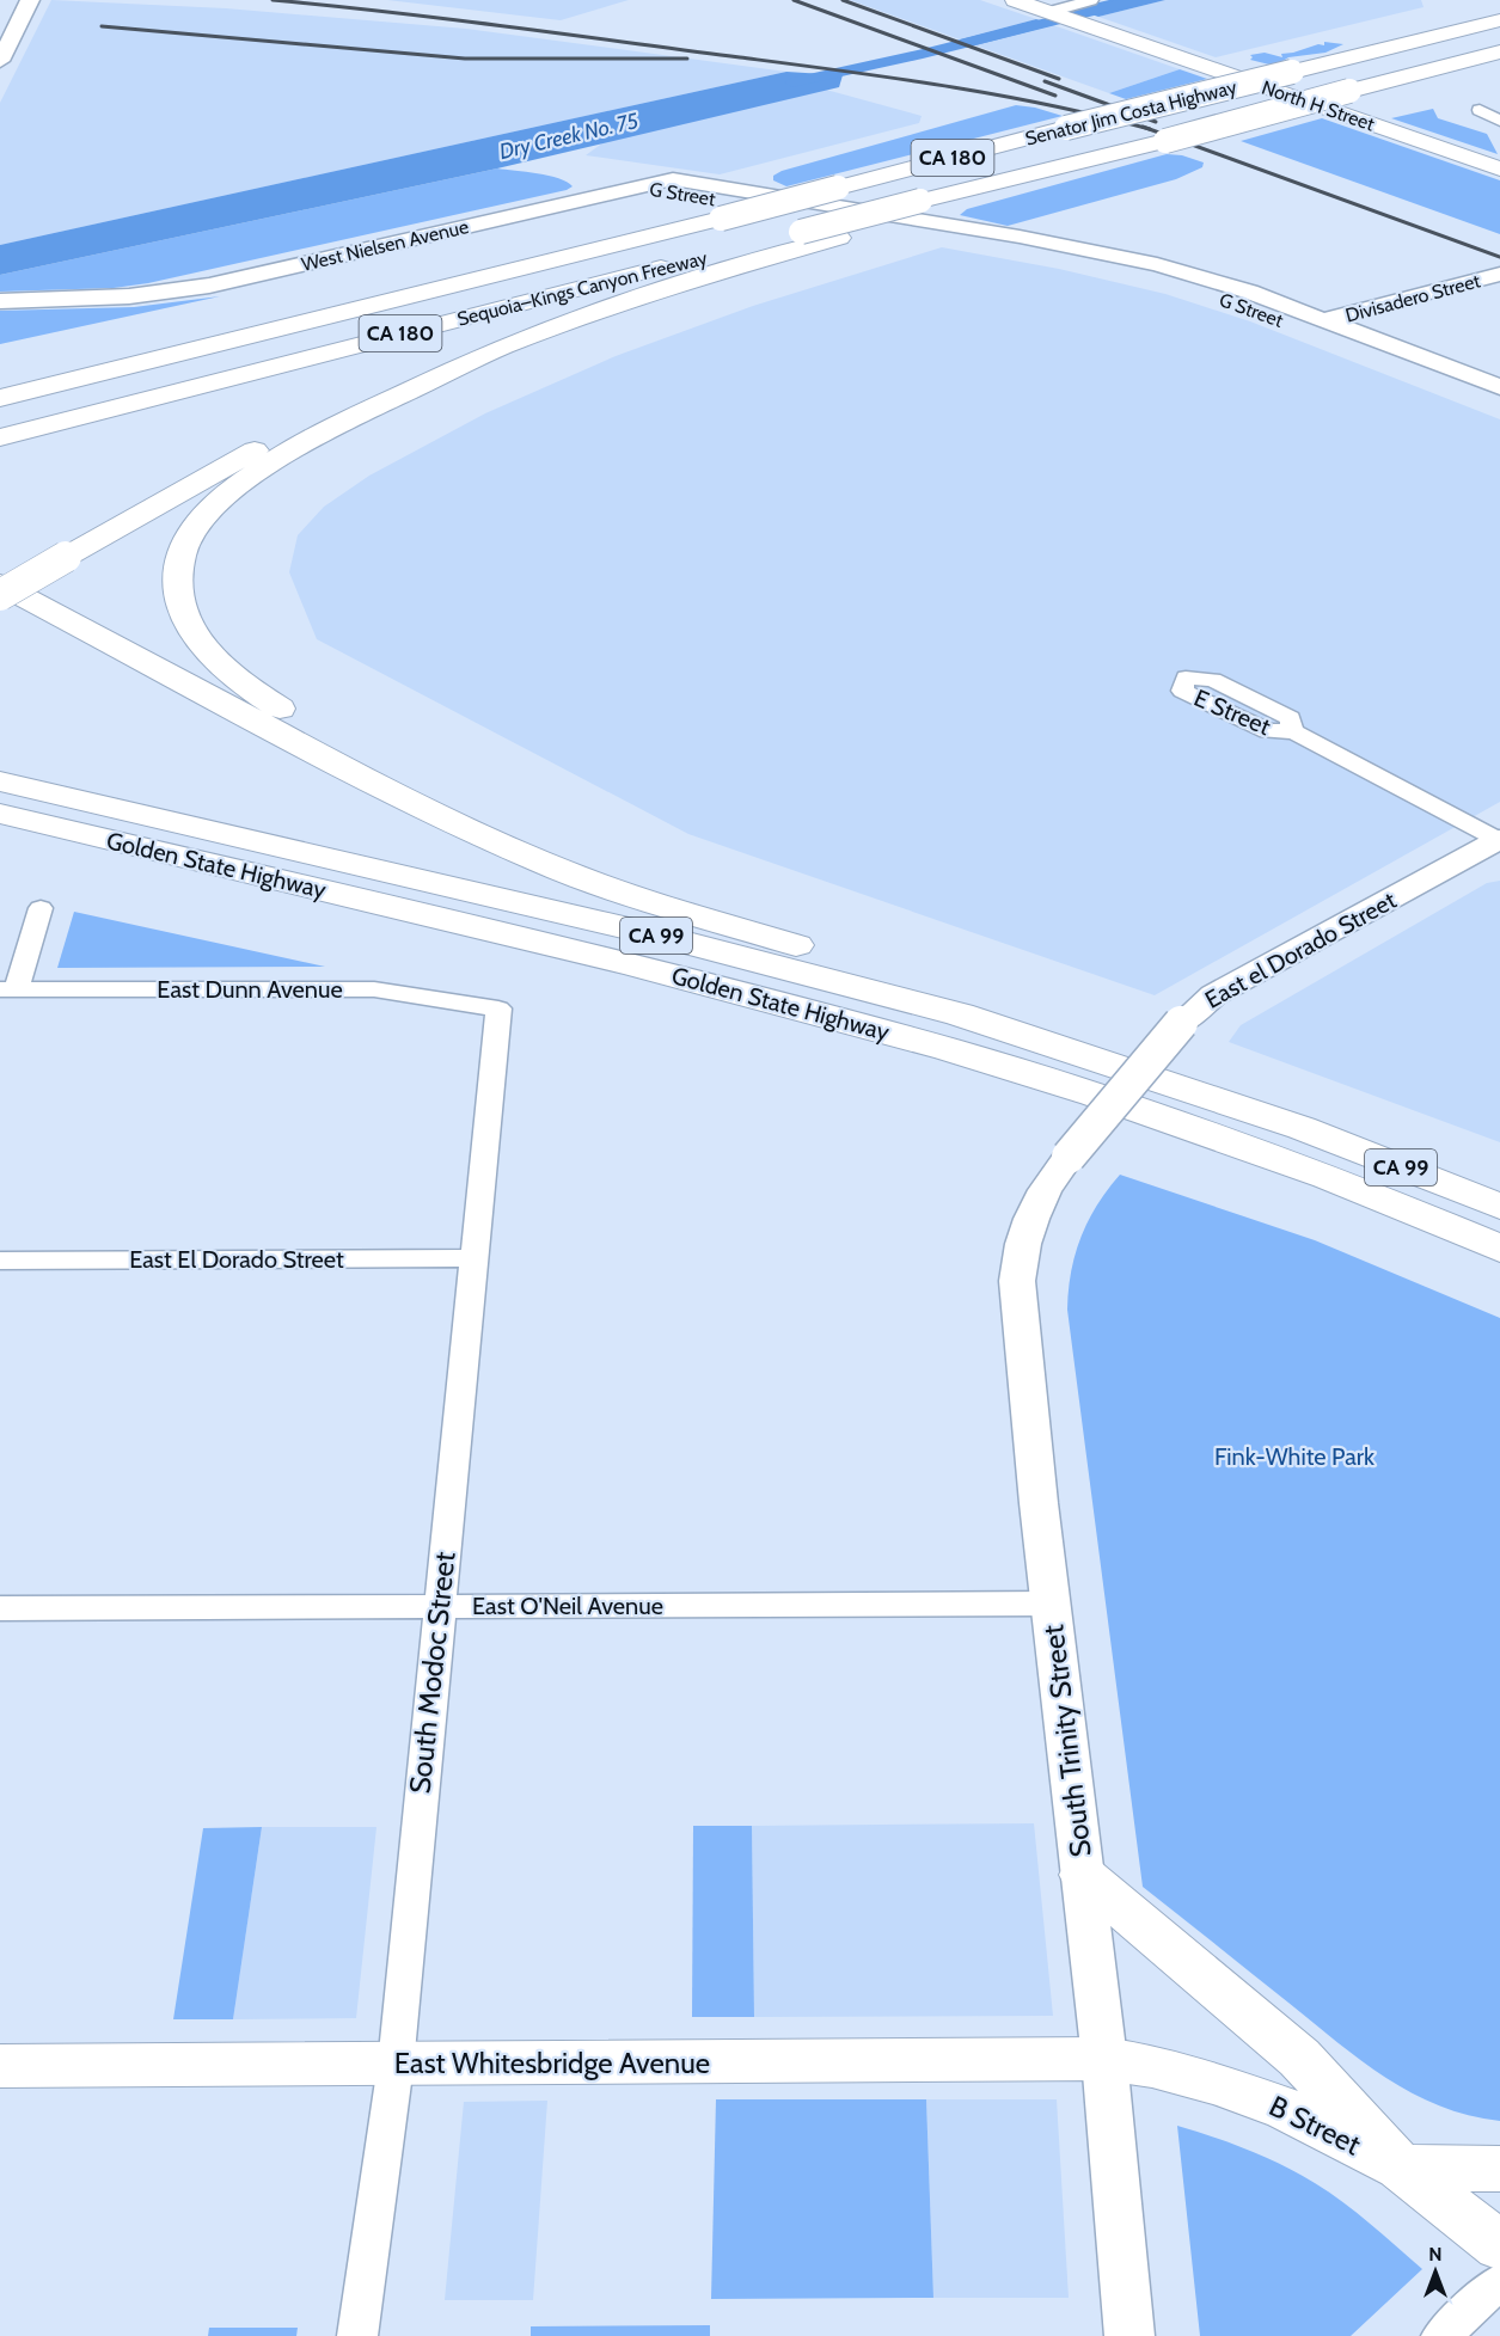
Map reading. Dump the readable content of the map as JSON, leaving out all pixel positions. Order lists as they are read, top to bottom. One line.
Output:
{"streets":{"highway":["Senator Jim Costa Highway","CA 180","Sequoia–Kings Canyon Freeway","Golden State Highway","CA 99"],"main road":["North H Street","East Whitesbridge Avenue","B Street"],"street":["G Street","West Nielsen Avenue","Divisadero Street","E Street","East el Dorado Street","East Dunn Avenue","East El Dorado Street","East O'Neil Avenue","South Modoc Street","South Trinity Street"]},"crossings":[["Senator Jim Costa Highway","Sequoia–Kings Canyon Freeway"],["G Street","West Nielsen Avenue"],["G Street","Divisadero Street"],["E Street","East el Dorado Street"],["East el Dorado Street","South Trinity Street"],["East Dunn Avenue","South Modoc Street"],["East El Dorado Street","South Modoc Street"],["East O'Neil Avenue","South Modoc Street"],["East O'Neil Avenue","South Trinity Street"],["South Modoc Street","East Whitesbridge Avenue"],["South Trinity Street","East Whitesbridge Avenue"],["South Trinity Street","B Street"],["East Whitesbridge Avenue","B Street"]],"water":["Dry Creek No. 75"],"parks":["Fink-White Park"],"north":"top"}
